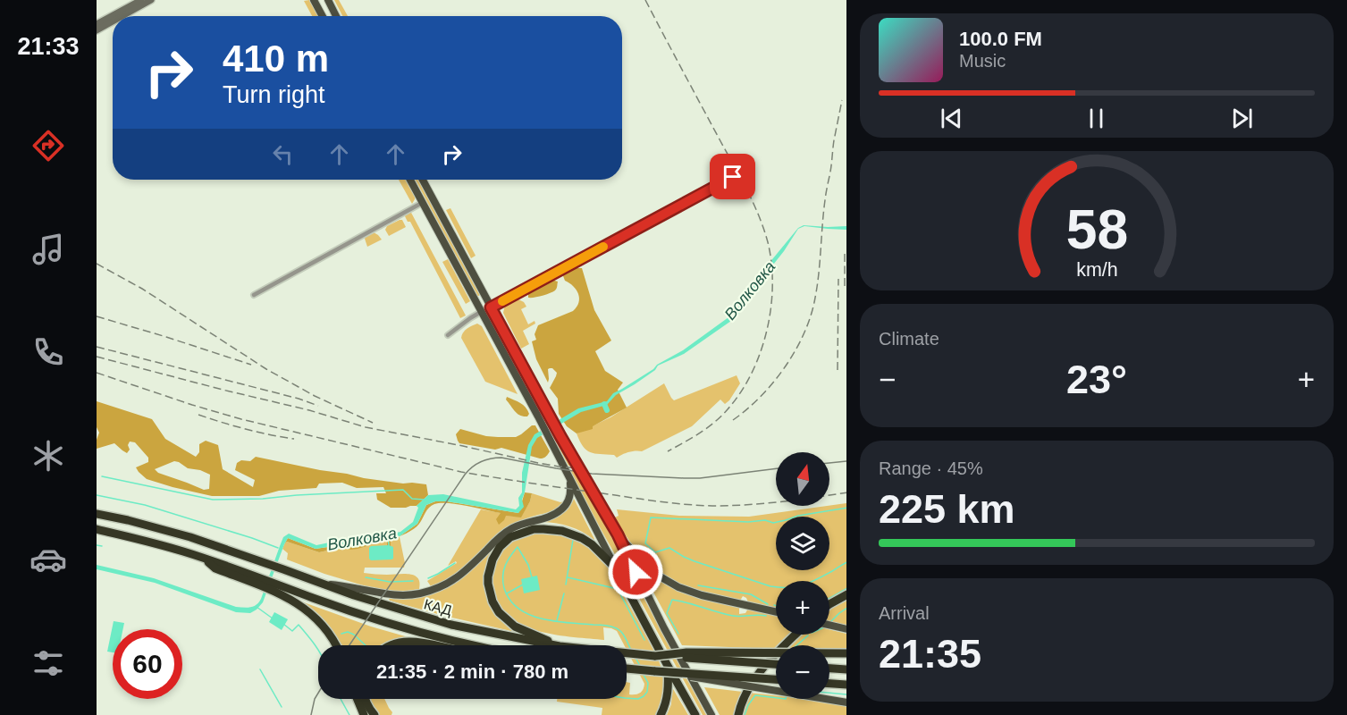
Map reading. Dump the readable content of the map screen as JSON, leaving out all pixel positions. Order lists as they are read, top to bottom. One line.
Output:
{"streets":{"highway":["КАД"]},"water":["Волковка"],"north":"top","page":{"tabs":"21:33","turn":["410 m","Turn right"],"song":["100.0 FM","Music"],"tile":["Climate",["Range · 45%","225 km"],["Arrival","21:35"]],"heat":["−","23°","+"],"map_buttons":["+","−"],"limit":"60","trip":"21:35 · 2 min · 780 m","gauge":["58","km/h"]}}
